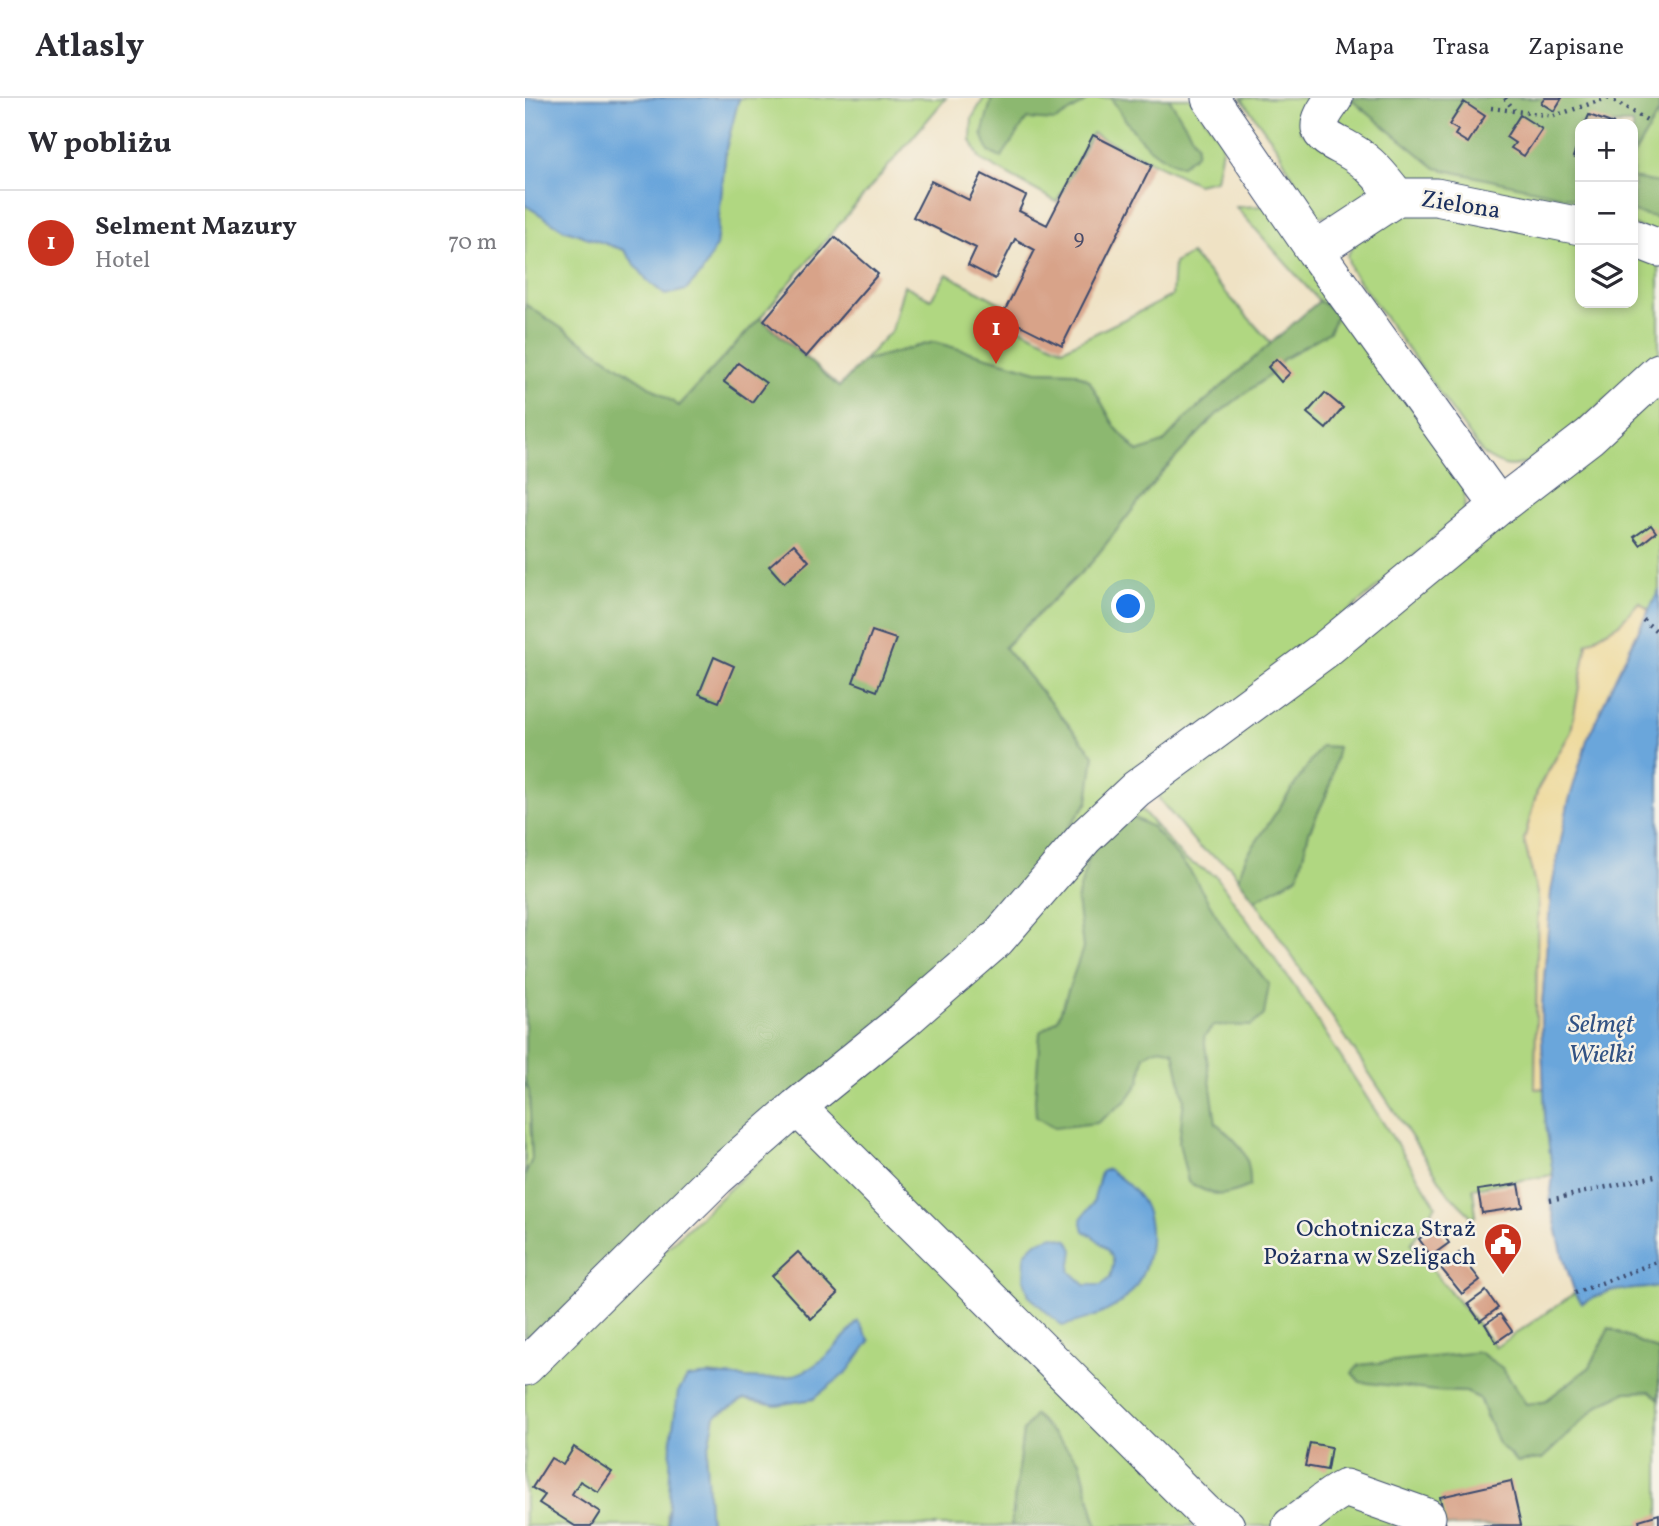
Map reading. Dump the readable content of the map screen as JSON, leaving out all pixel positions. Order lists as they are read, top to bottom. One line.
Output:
{"streets":{"street":["Zielona"]},"water":["Selmęt Wielki"],"places":{"public building":["Ochotnicza Straż Pożarna w Szeligach"]},"house_numbers":["9"],"page":{"header":"Atlasly","nav":["Mapa","Trasa","Zapisane"],"heading":"W pobliżu","map_buttons":["+","−"],"list":[{"mark":"1","name":"Selment Mazury","note":"Hotel","value":"70 m"}],"pins":"1"}}
